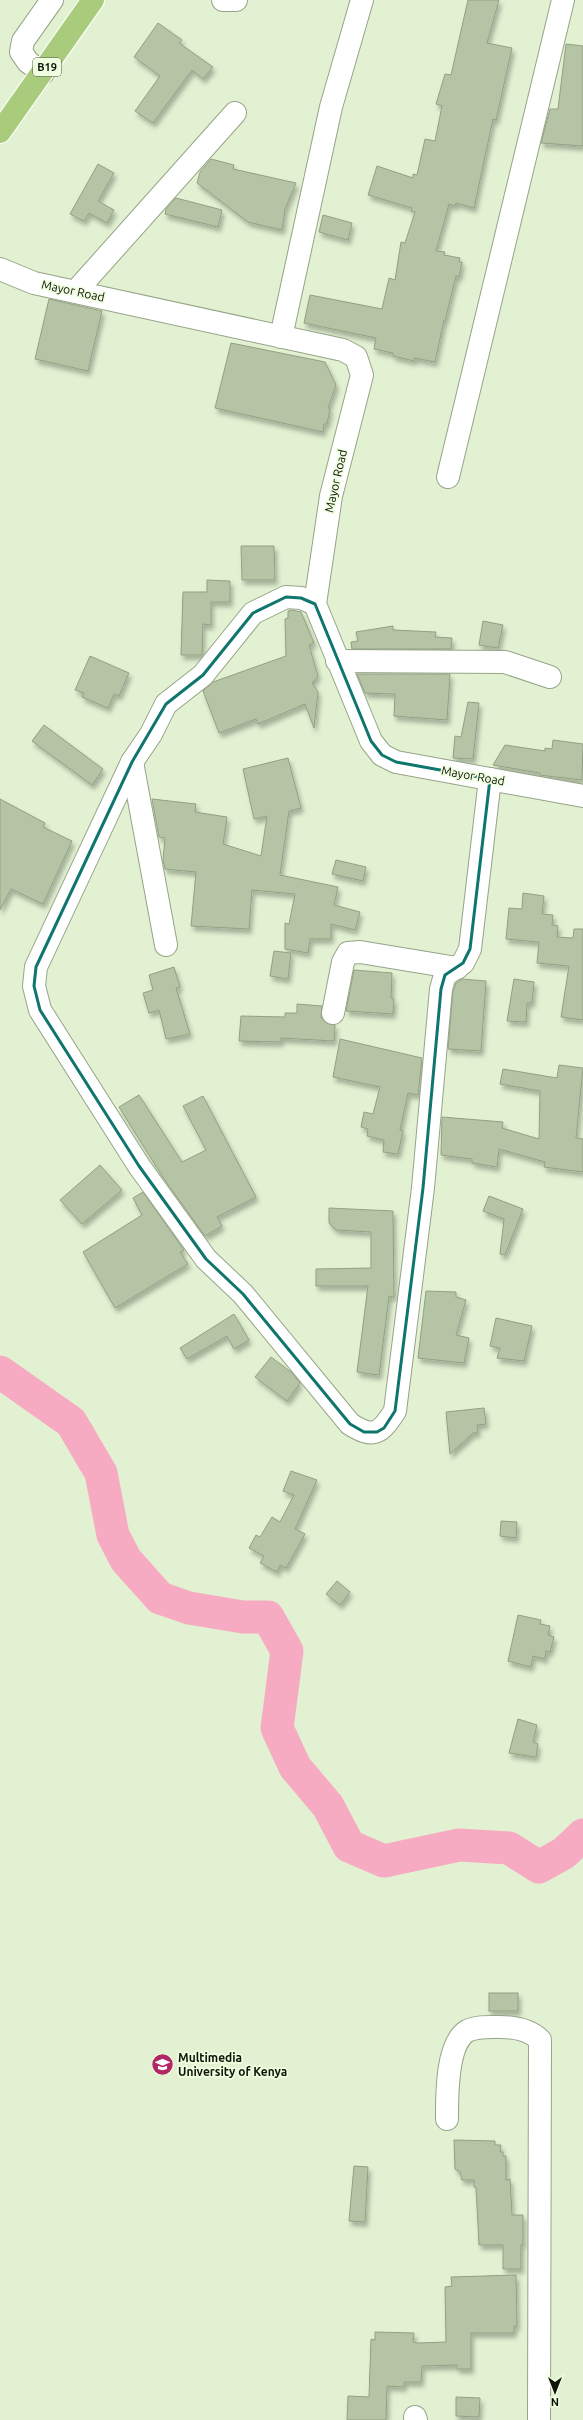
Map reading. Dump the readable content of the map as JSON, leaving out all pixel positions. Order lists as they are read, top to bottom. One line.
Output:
{"streets":{"highway":["B19"],"street":["Mayor Road"]},"places":{"school or university":["Multimedia University of Kenya"]},"north":"bottom"}
